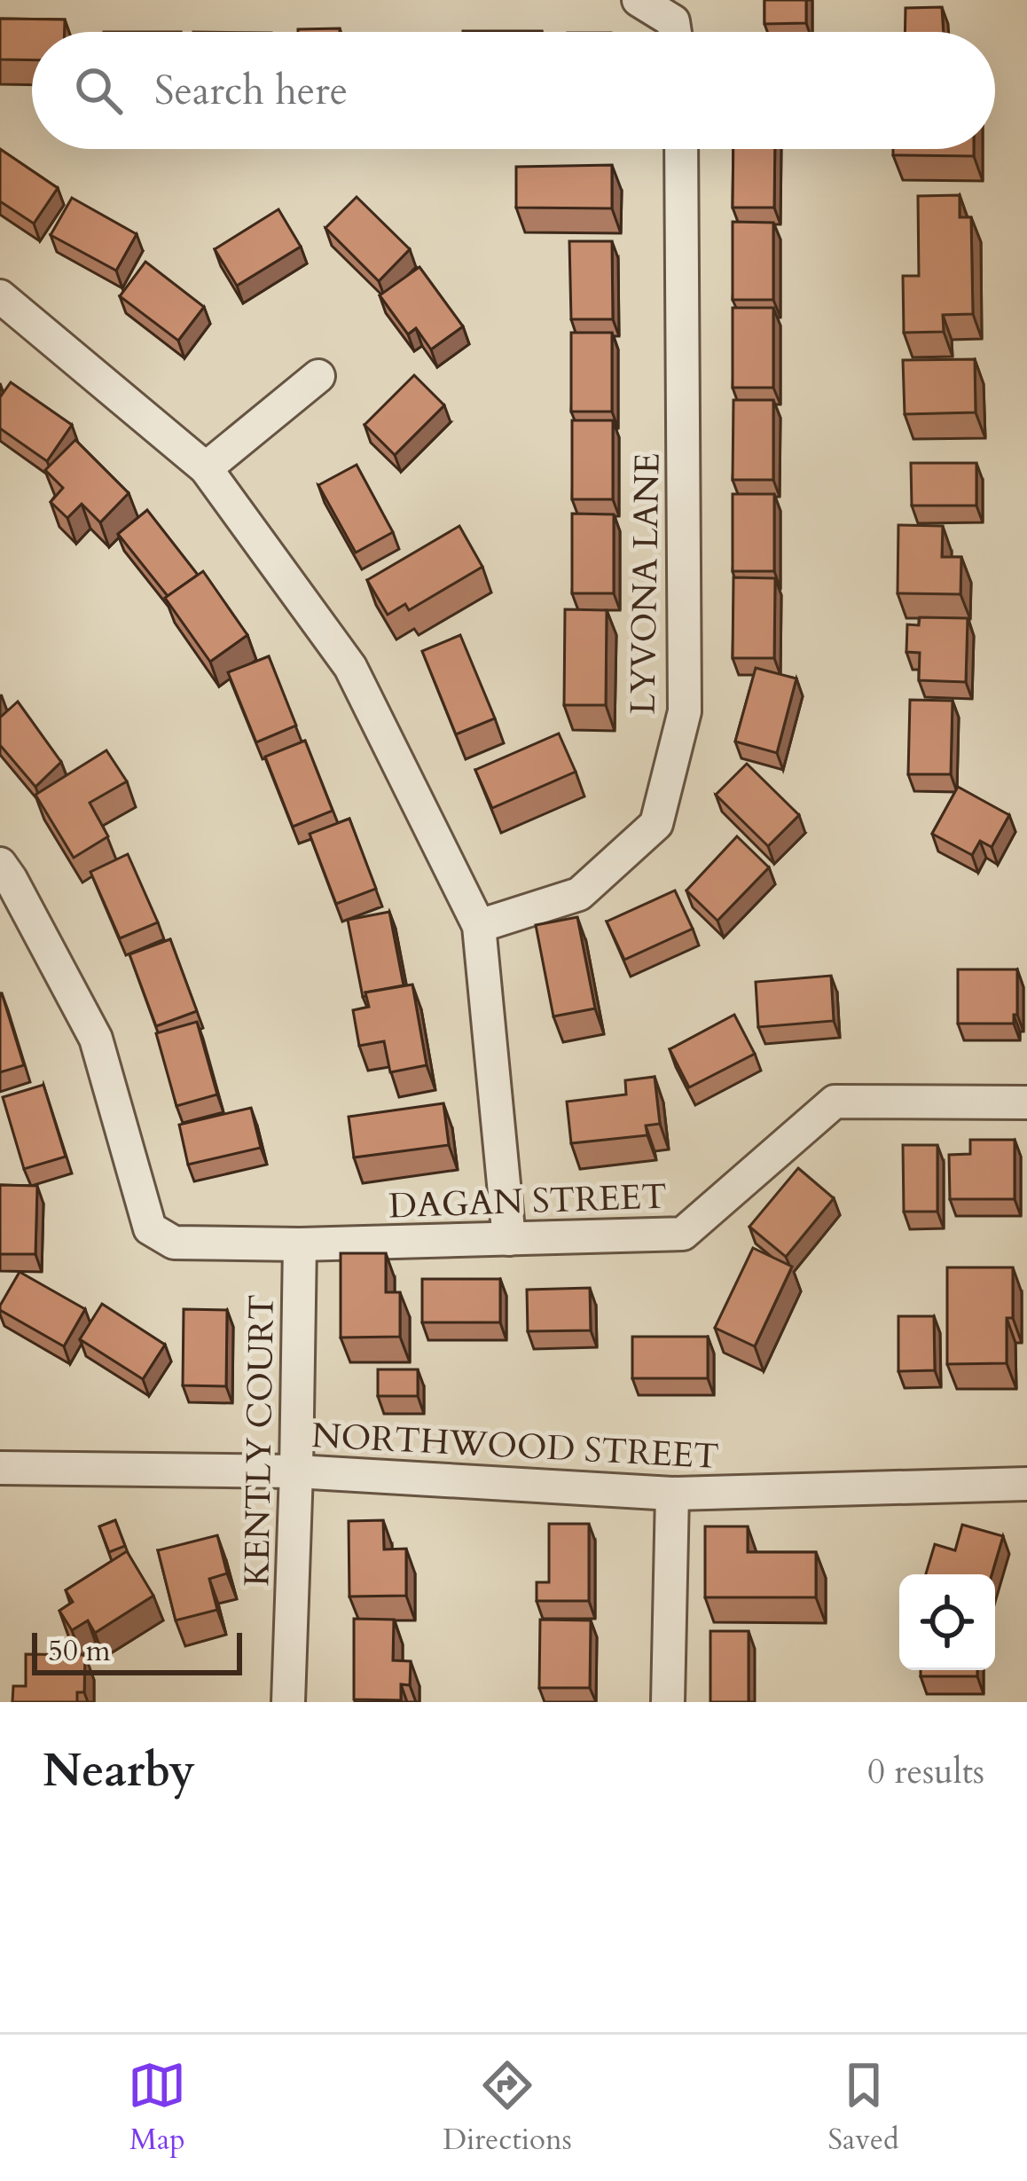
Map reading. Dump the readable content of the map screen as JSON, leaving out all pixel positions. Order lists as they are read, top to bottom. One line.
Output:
{"streets":{"street":["LYVONA LANE","DAGAN STREET","KENTLY COURT","NORTHWOOD STREET"]},"crossings":[["DAGAN STREET","KENTLY COURT"],["KENTLY COURT","NORTHWOOD STREET"]],"scale_bar":"50 m","page":{"search":"Search here","scale":"50 m","heading":["Nearby","0 results"],"nav":["Map","Directions","Saved"]}}
